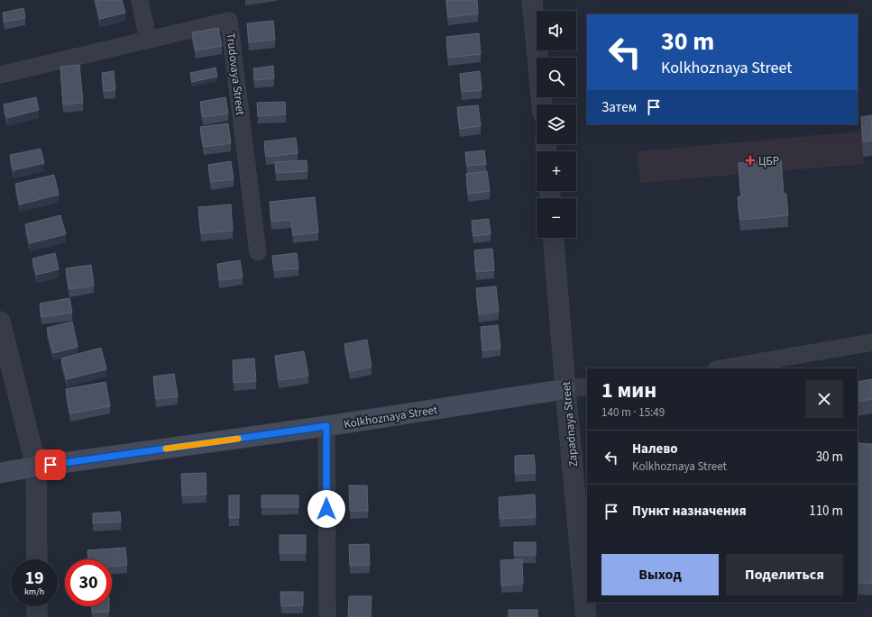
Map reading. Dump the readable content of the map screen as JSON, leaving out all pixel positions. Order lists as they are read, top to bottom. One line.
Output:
{"streets":{"main road":["Kolkhoznaya Street"],"street":["Trudovaya Street","Zapadnaya Street"]},"crossings":[["Kolkhoznaya Street","Zapadnaya Street"]],"places":{"health":["ЦБР"]},"page":{"map_buttons":["+","−"],"turn":["30 m","Kolkhoznaya Street"],"then":"Затем","heading":["1 мин","140 m · 15:49"],"list":[{"name":"Налево","note":"Kolkhoznaya Street","value":"30 m"},{"name":"Пункт назначения","value":"110 m"}],"buttons":["Выход","Поделиться"],"speed":"19 km/h","limit":"30"}}
